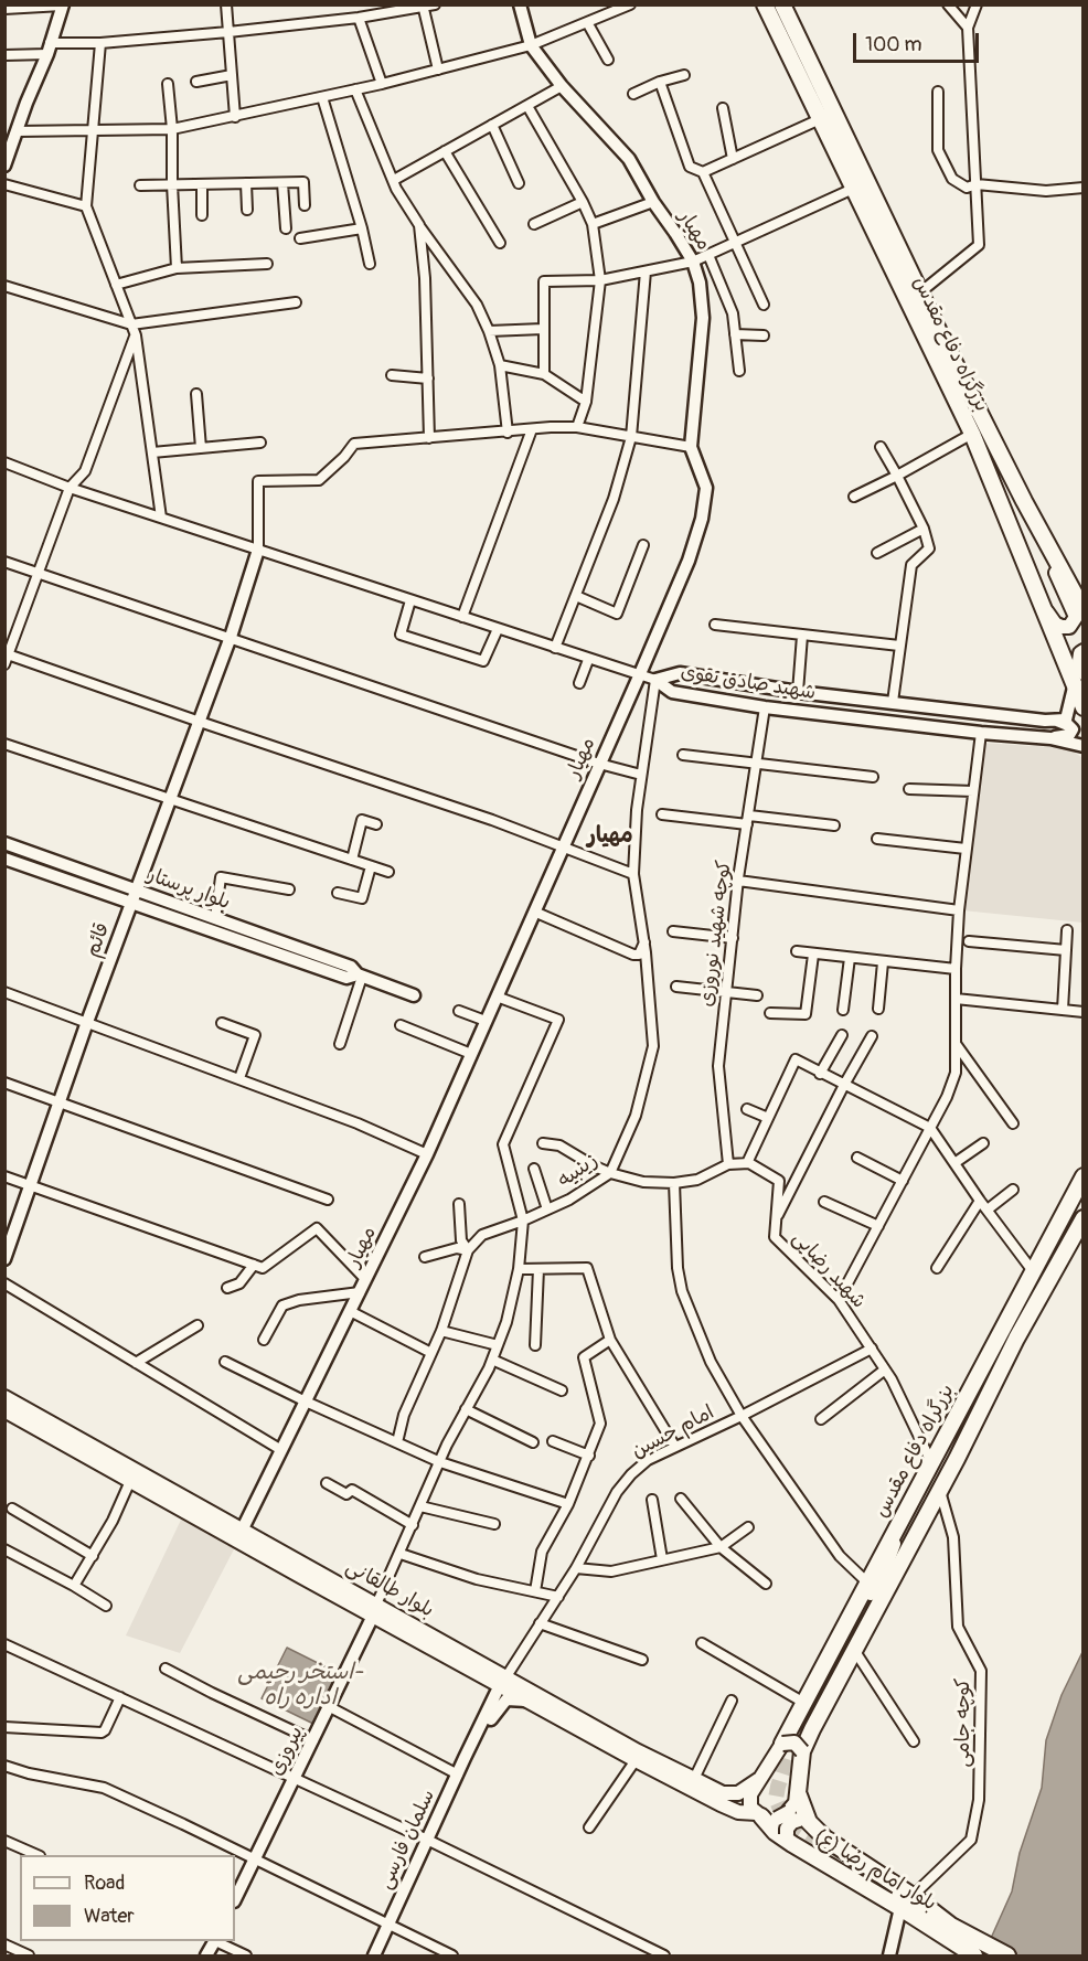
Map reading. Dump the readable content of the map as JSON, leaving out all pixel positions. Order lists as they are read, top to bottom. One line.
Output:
{"streets":{"highway":["بزرگراه دفاع مقدس","بلوار امام رضا (ع)"],"main road":["بلوار طالقانی"],"street":["مهیار","شهید صادق تقوی","بلوار پرستار","کوچه شهید نوروزی","قائم","زینبیه","شهید رضایی","امام حسین","کوچه جامی","پیروزی","سلمان فارسی"]},"crossings":[["مهیار","بلوار طالقانی"],["بزرگراه دفاع مقدس","شهید رضایی"],["بزرگراه دفاع مقدس","کوچه جامی"],["شهید صادق تقوی","کوچه شهید نوروزی"],["شهید صادق تقوی","زینبیه"],["بلوار پرستار","قائم"],["شهید رضایی","امام حسین"],["امام حسین","بلوار طالقانی"],["امام حسین","سلمان فارسی"],["بلوار طالقانی","پیروزی"],["بلوار طالقانی","سلمان فارسی"],["بلوار طالقانی","بلوار امام رضا (ع)"],["کوچه جامی","بلوار امام رضا (ع)"]],"districts":["مهیار"],"water":["استخر رحیمی- اداره راه"],"legend":["Road","Water"],"scale_bar":"100 m"}
